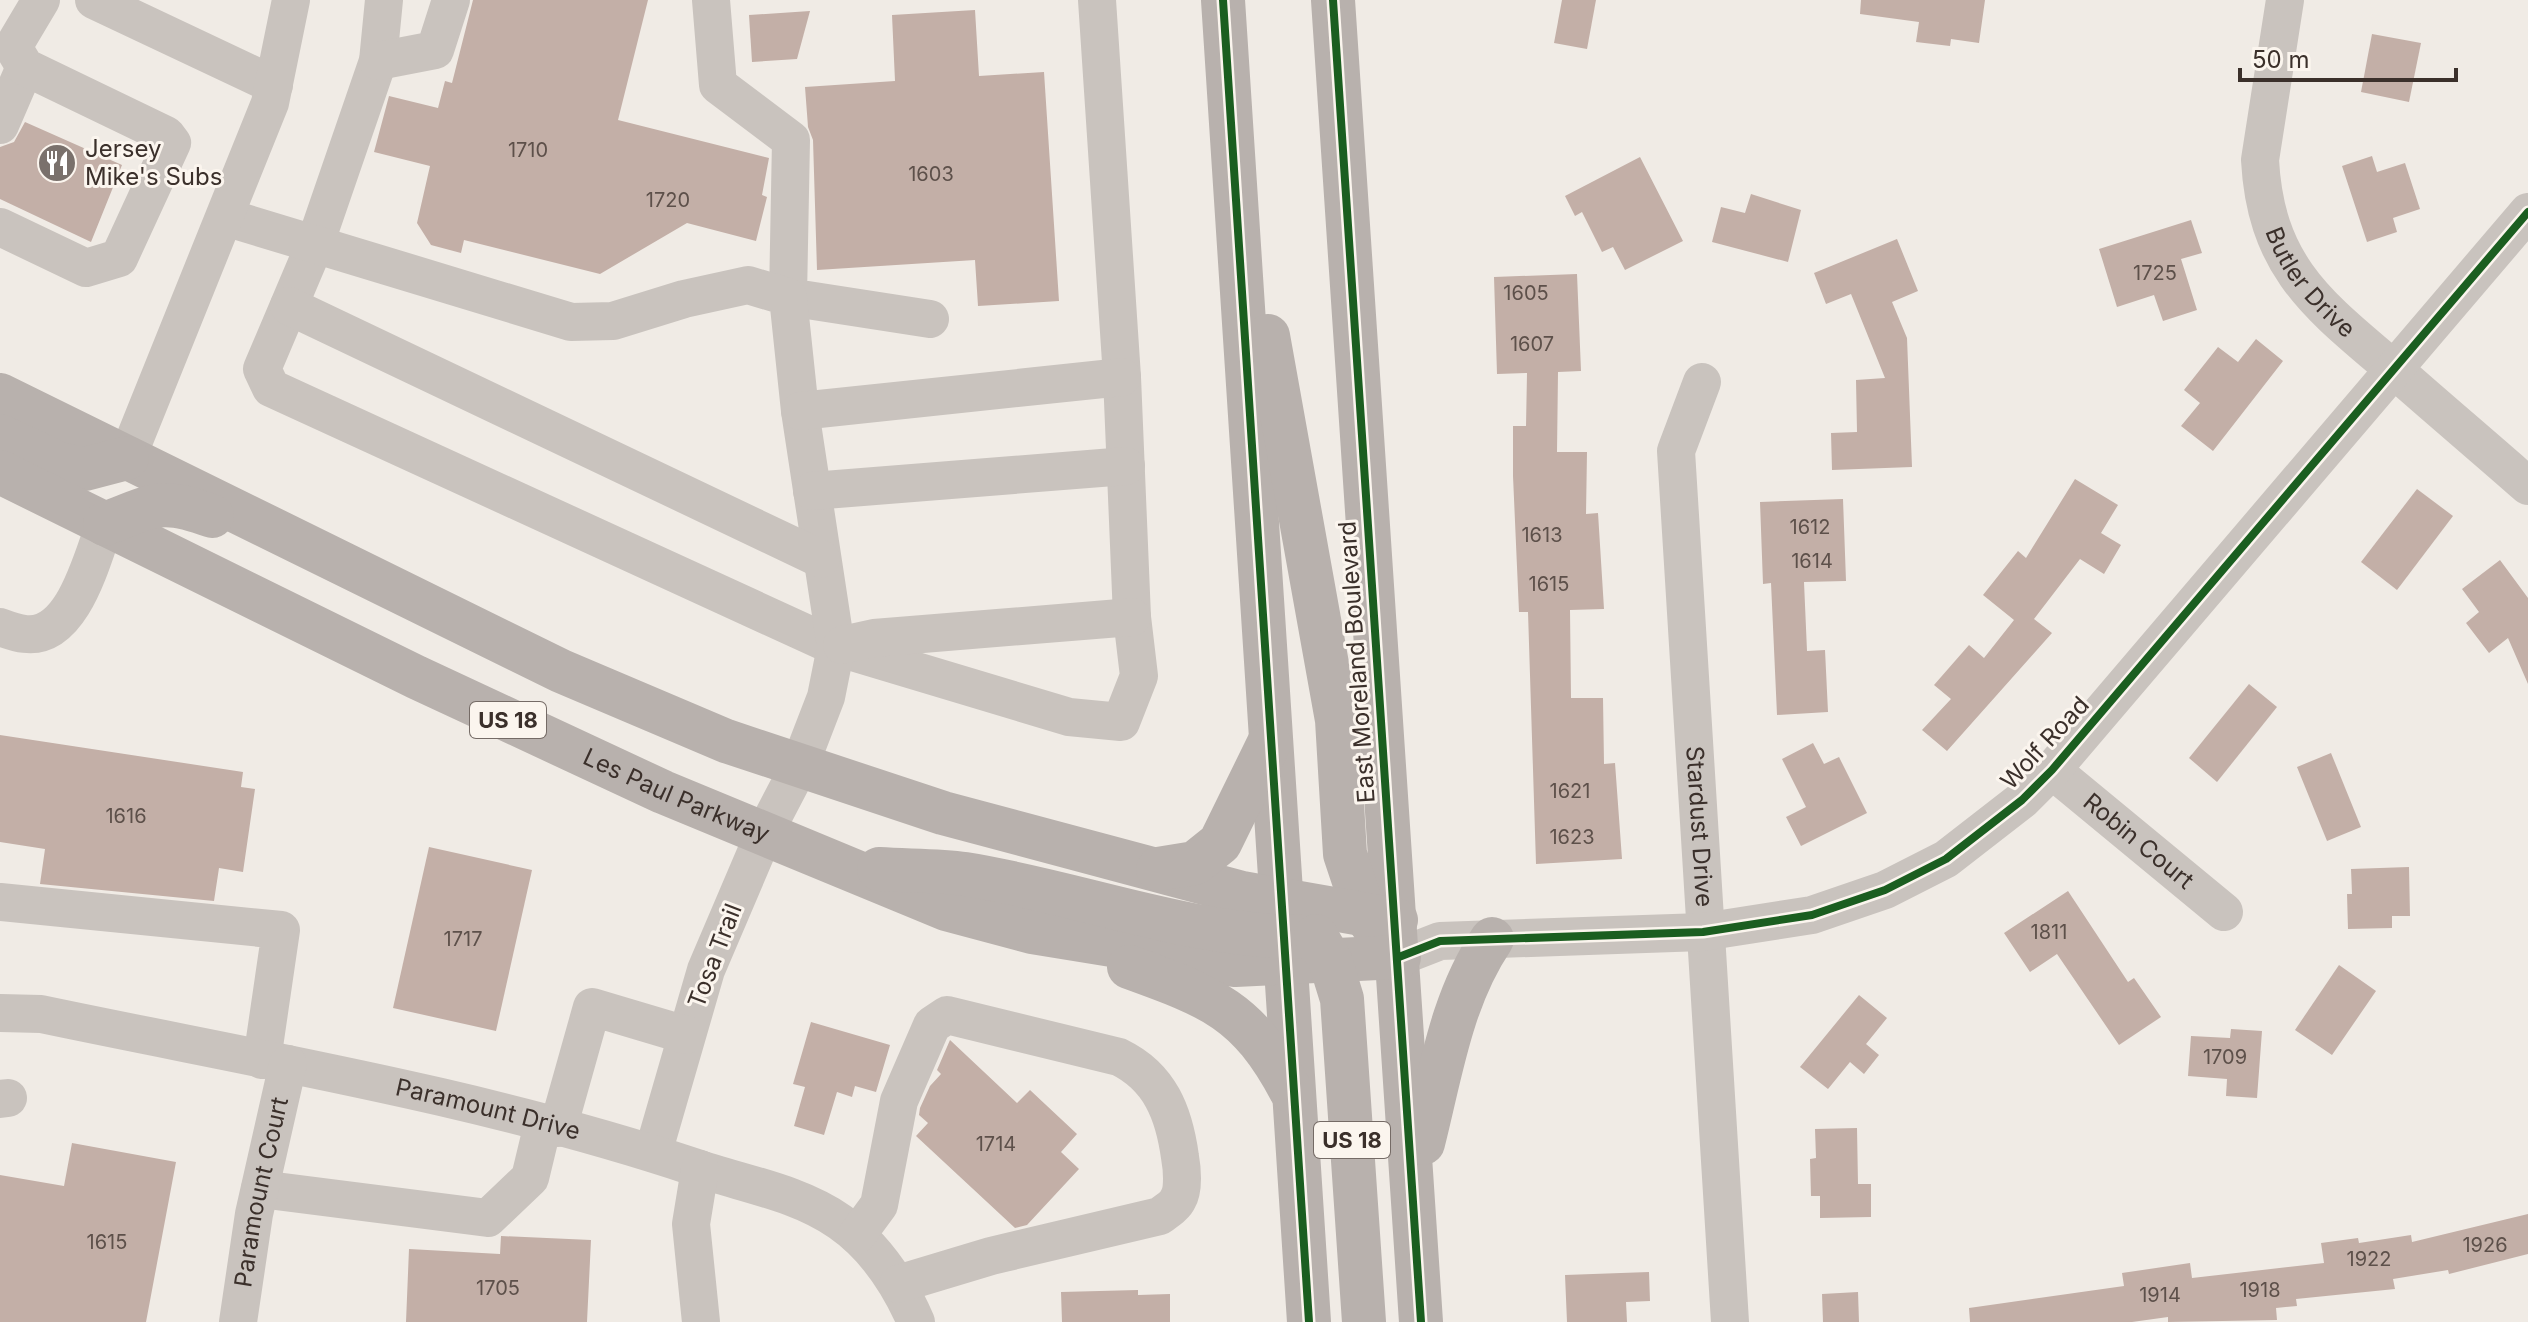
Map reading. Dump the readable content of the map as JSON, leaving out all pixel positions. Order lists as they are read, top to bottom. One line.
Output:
{"streets":{"main road":["East Moreland Boulevard","US 18","Les Paul Parkway"],"street":["Butler Drive","Wolf Road","Stardust Drive","Robin Court","Tosa Trail","Paramount Drive","Paramount Court"]},"crossings":[["Butler Drive","Wolf Road"],["East Moreland Boulevard","Wolf Road"],["East Moreland Boulevard","Les Paul Parkway"],["US 18","Les Paul Parkway"],["Wolf Road","Les Paul Parkway"],["Wolf Road","Stardust Drive"],["Wolf Road","Robin Court"],["Les Paul Parkway","Tosa Trail"],["Tosa Trail","Paramount Drive"],["Paramount Drive","Paramount Court"]],"places":{"restaurant":["Jersey Mike's Subs"]},"house_numbers":["1710","1603","1720","1725","1605","1607","1612","1613","1614","1615","1621","1616","1623","1811","1717","1709","1714","1615","1926","1922","1705","1918","1914"],"scale_bar":"50 m"}
